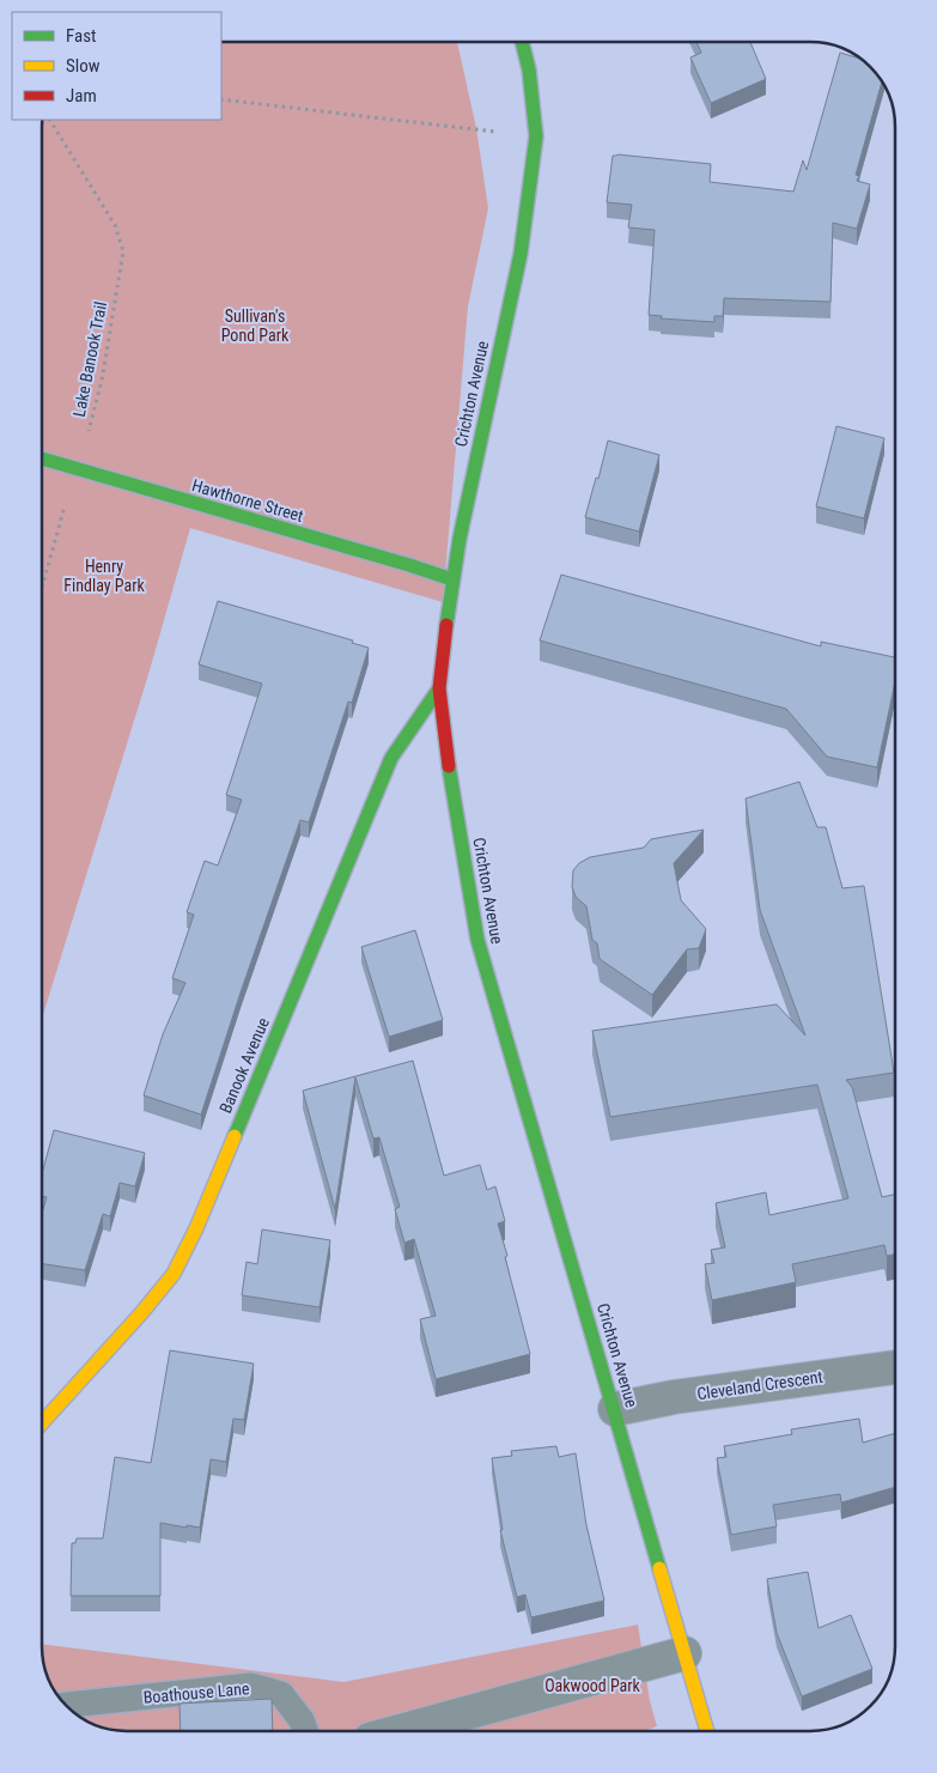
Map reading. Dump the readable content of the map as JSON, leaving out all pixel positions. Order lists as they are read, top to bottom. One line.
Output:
{"streets":{"street":["Crichton Avenue","Hawthorne Street","Banook Avenue","Cleveland Crescent"],"lane":["Boathouse Lane"],"path":["Lake Banook Trail"]},"crossings":[["Lake Banook Trail","Hawthorne Street"],["Crichton Avenue","Hawthorne Street"],["Crichton Avenue","Banook Avenue"],["Crichton Avenue","Cleveland Crescent"]],"parks":["Sullivan's Pond Park","Henry Findlay Park","Oakwood Park"],"legend":["Fast","Slow","Jam"]}
